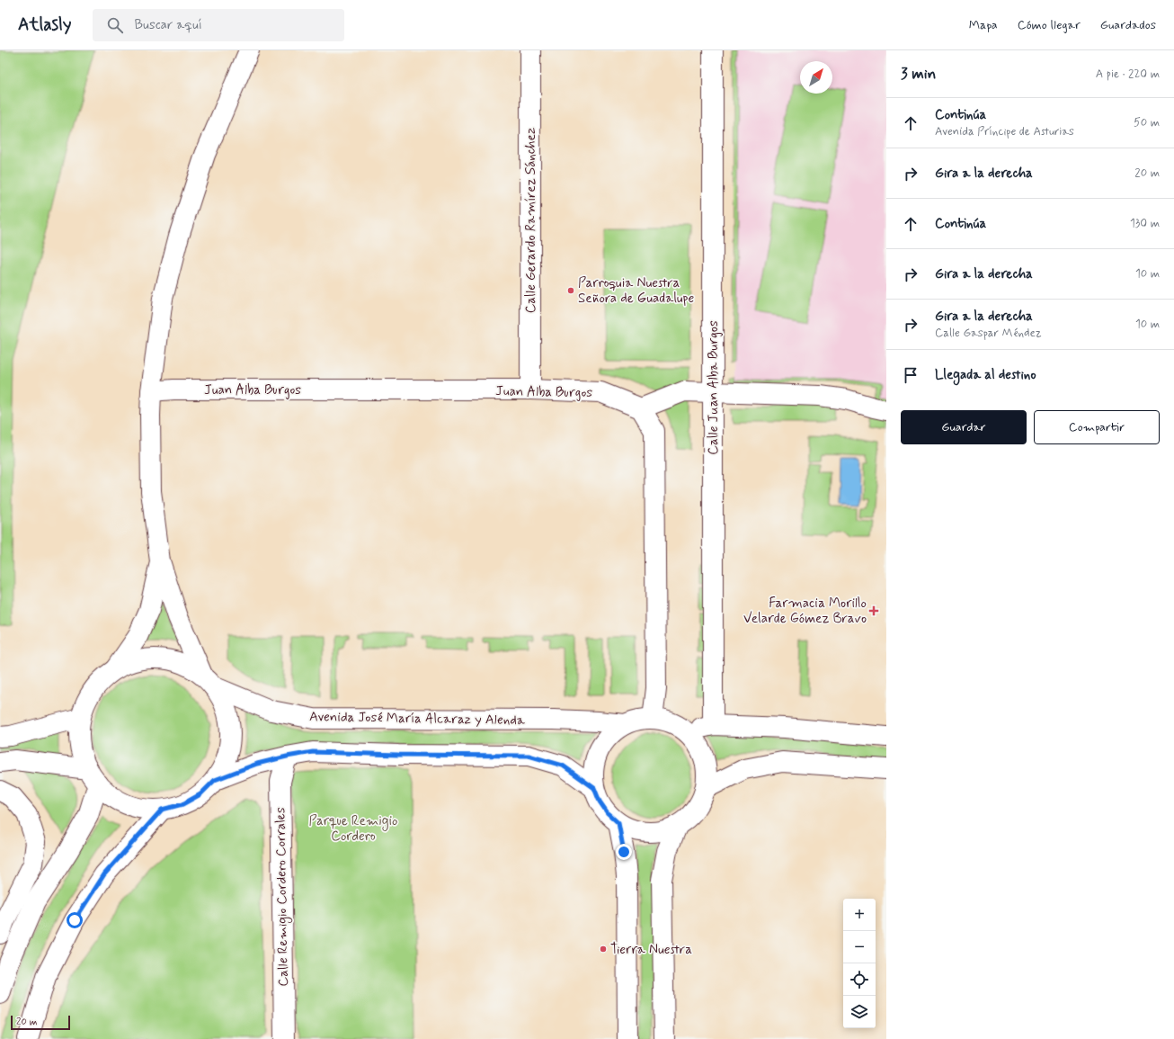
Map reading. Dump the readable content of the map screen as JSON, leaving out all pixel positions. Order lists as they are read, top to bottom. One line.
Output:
{"streets":{"street":["Calle Gerardo Ramírez Sánchez","Calle Juan Alba Burgos","Juan Alba Burgos","Avenida José María Alcaraz y Alenda","Calle Remigio Cordero Corrales"]},"crossings":[["Calle Gerardo Ramírez Sánchez","Juan Alba Burgos"]],"parks":["Parque Remigio Cordero"],"places":{"other":["Parroquia Nuestra Señora de Guadalupe","Tierra Nuestra"],"health":["Farmacia Morillo Velarde Gómez Bravo"]},"scale_bar":"20 m","north":"top right","page":{"header":"Atlasly","search":"Buscar aquí","nav":["Mapa","Cómo llegar","Guardados"],"heading":["3 min","A pie · 220 m"],"list":[["Continúa","Avenida Príncipe de Asturias","50 m"],["Gira a la derecha","20 m"],["Continúa","130 m"],["Gira a la derecha","10 m"],["Gira a la derecha","Calle Gaspar Méndez","10 m"],"Llegada al destino"],"buttons":["Guardar","Compartir"],"map_buttons":["+","−"],"scale":"20 m"}}
